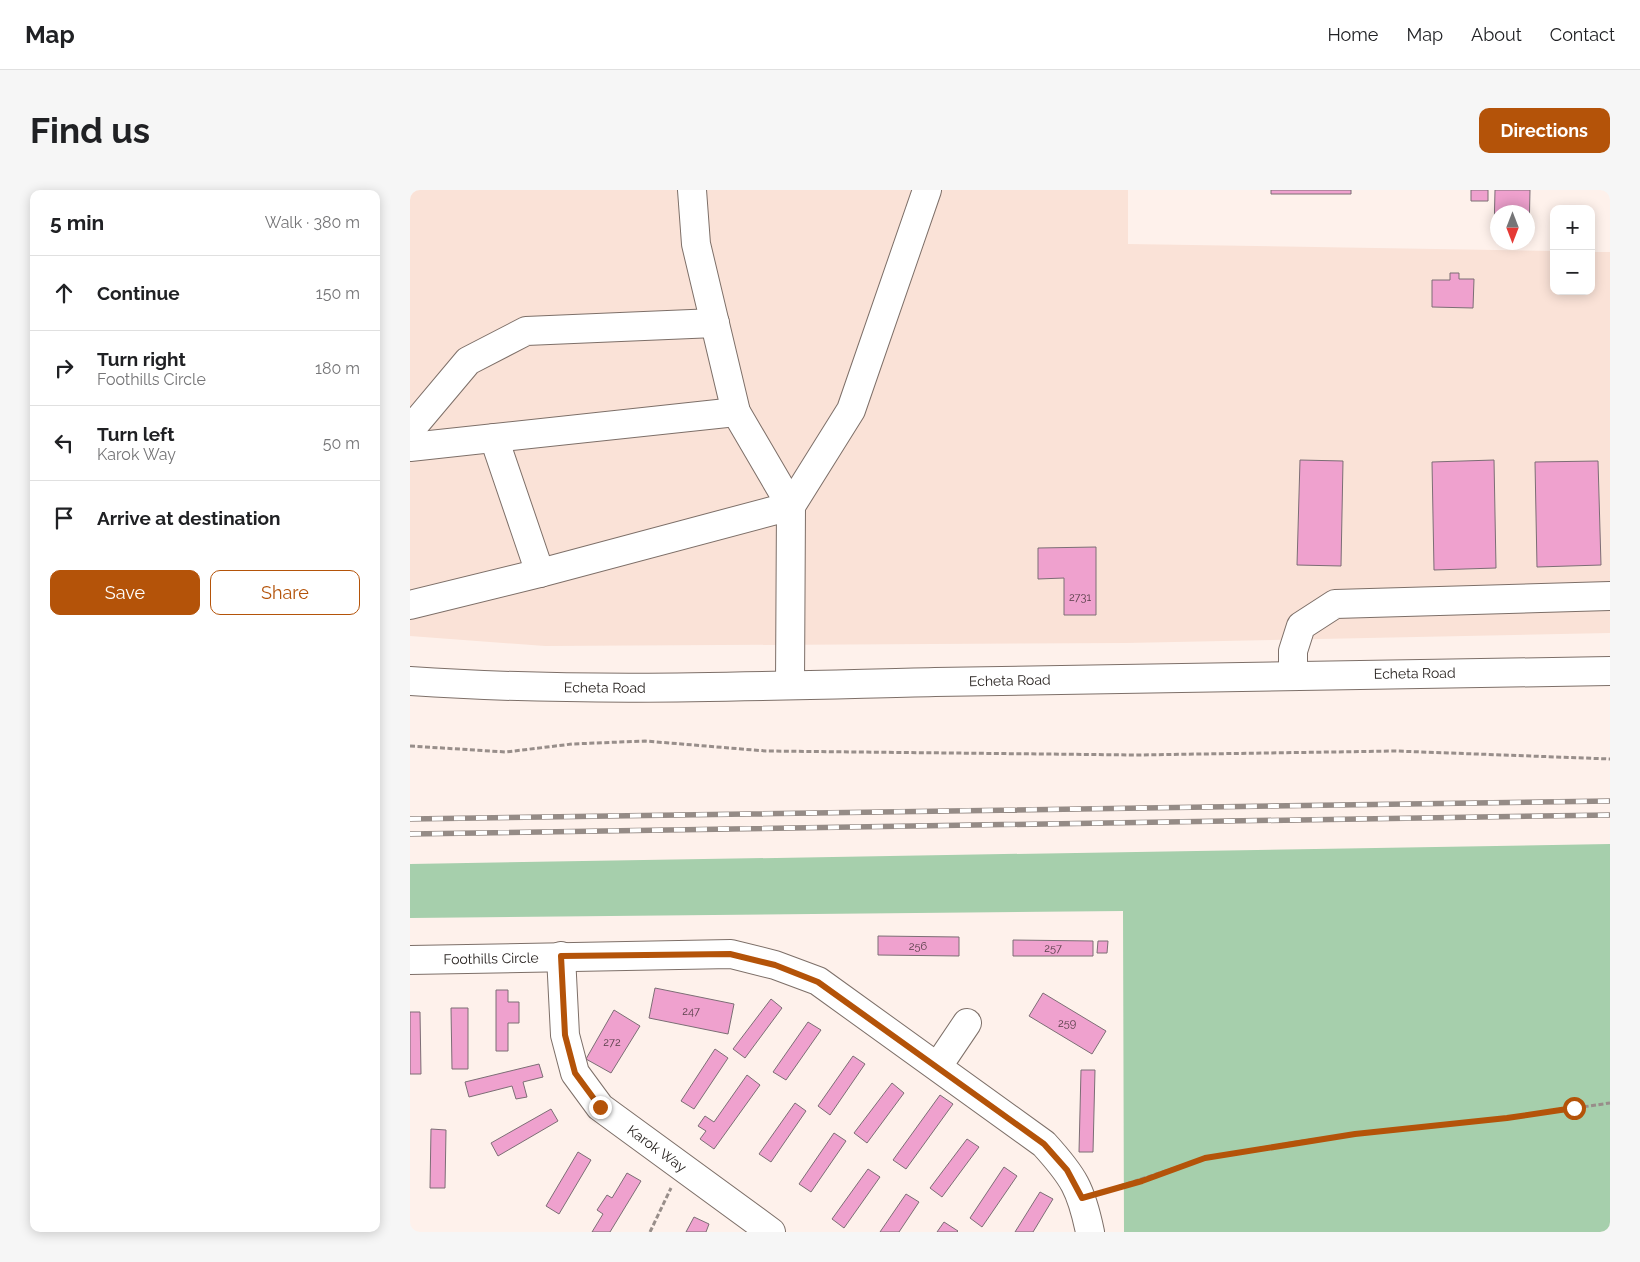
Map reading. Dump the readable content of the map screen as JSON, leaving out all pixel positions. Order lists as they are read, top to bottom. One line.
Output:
{"streets":{"street":["Echeta Road","Foothills Circle","Karok Way"]},"crossings":[["Foothills Circle","Karok Way"]],"house_numbers":["2731","256","257","247","259","272"],"north":"bottom","page":{"header":"Map","nav":["Home","Map","About","Contact"],"buttons":["Directions",["Save","Share"]],"title":"Find us","heading":["5 min","Walk · 380 m"],"map_buttons":["+","−"],"list":[["Continue","150 m"],["Turn right","Foothills Circle","180 m"],["Turn left","Karok Way","50 m"],"Arrive at destination"]}}
